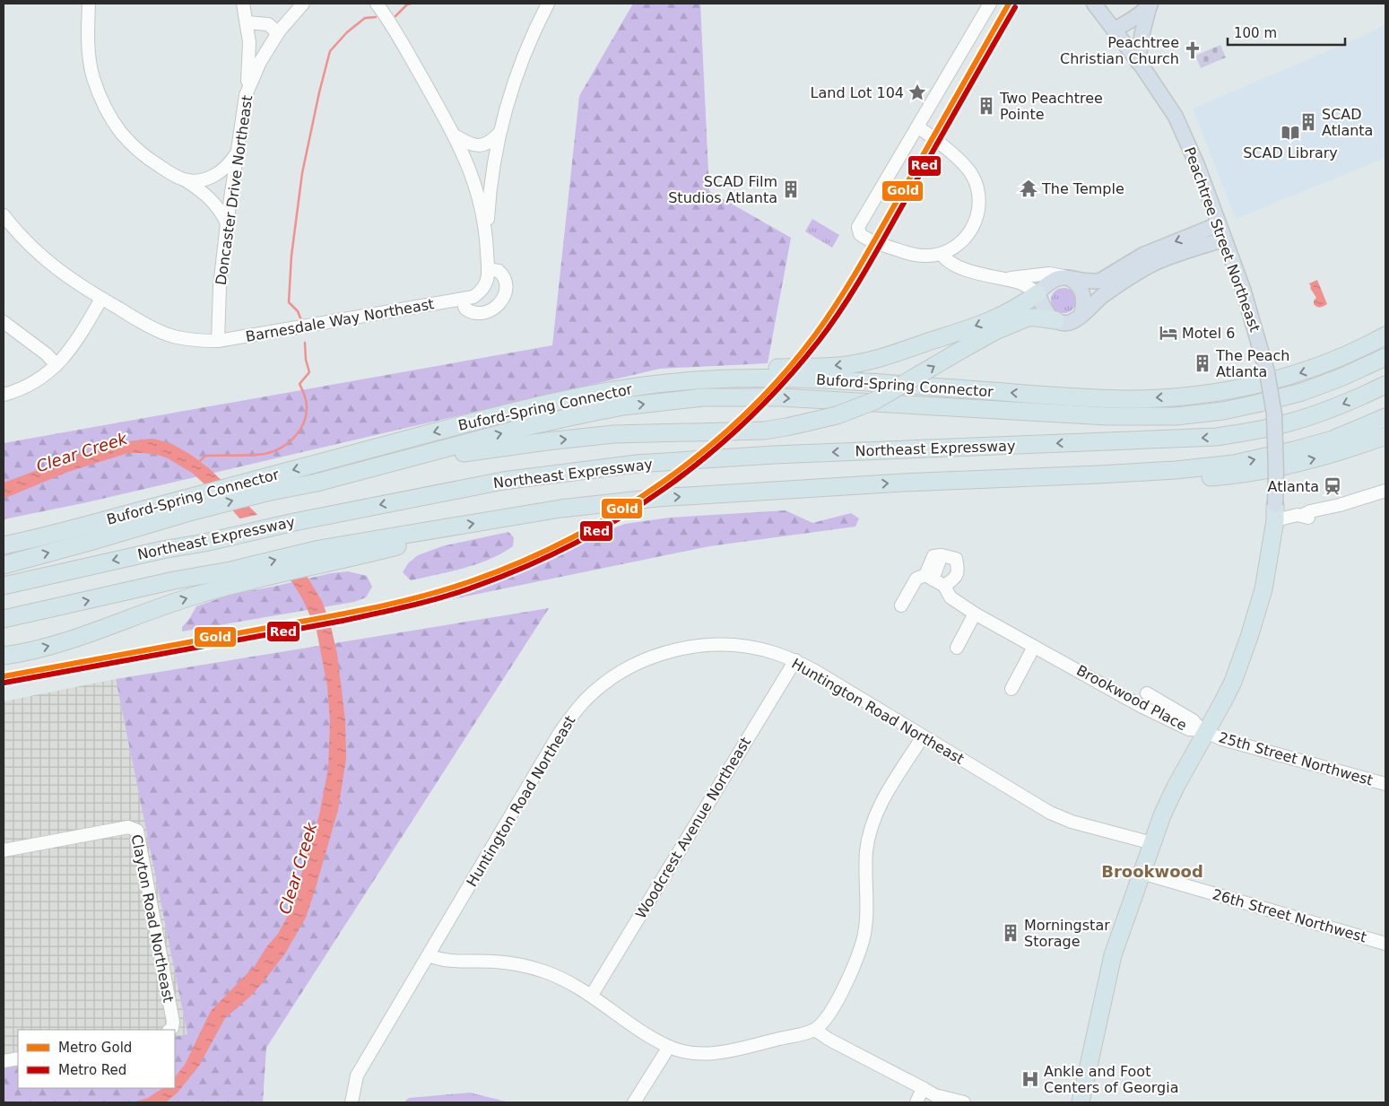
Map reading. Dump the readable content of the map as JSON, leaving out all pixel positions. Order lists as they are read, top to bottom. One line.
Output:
{"streets":{"highway":["Peachtree Street Northeast","Buford-Spring Connector","Northeast Expressway"],"street":["Doncaster Drive Northeast","Barnesdale Way Northeast","Brookwood Place","Huntington Road Northeast","25th Street Northwest","Woodcrest Avenue Northeast","26th Street Northwest","Clayton Road Northeast"]},"crossings":[["Doncaster Drive Northeast","Barnesdale Way Northeast"],["Peachtree Street Northeast","Brookwood Place"],["Peachtree Street Northeast","Huntington Road Northeast"],["Peachtree Street Northeast","25th Street Northwest"],["Peachtree Street Northeast","26th Street Northwest"],["Brookwood Place","25th Street Northwest"],["Huntington Road Northeast","Woodcrest Avenue Northeast"]],"districts":["Brookwood"],"water":["Clear Creek"],"places":{"church":["Peachtree Christian Church"],"place":["Land Lot 104"],"building":["Two Peachtree Pointe","SCAD Atlanta","SCAD Film Studios Atlanta","The Peach Atlanta","Morningstar Storage"],"library":["SCAD Library"],"temple":["The Temple"],"hotel":["Motel 6"],"station":["Atlanta"],"hospital":["Ankle and Foot Centers of Georgia"]},"lines":["metro line Gold","metro line Red"],"legend":["Metro Gold","Metro Red"],"scale_bar":"100 m"}
